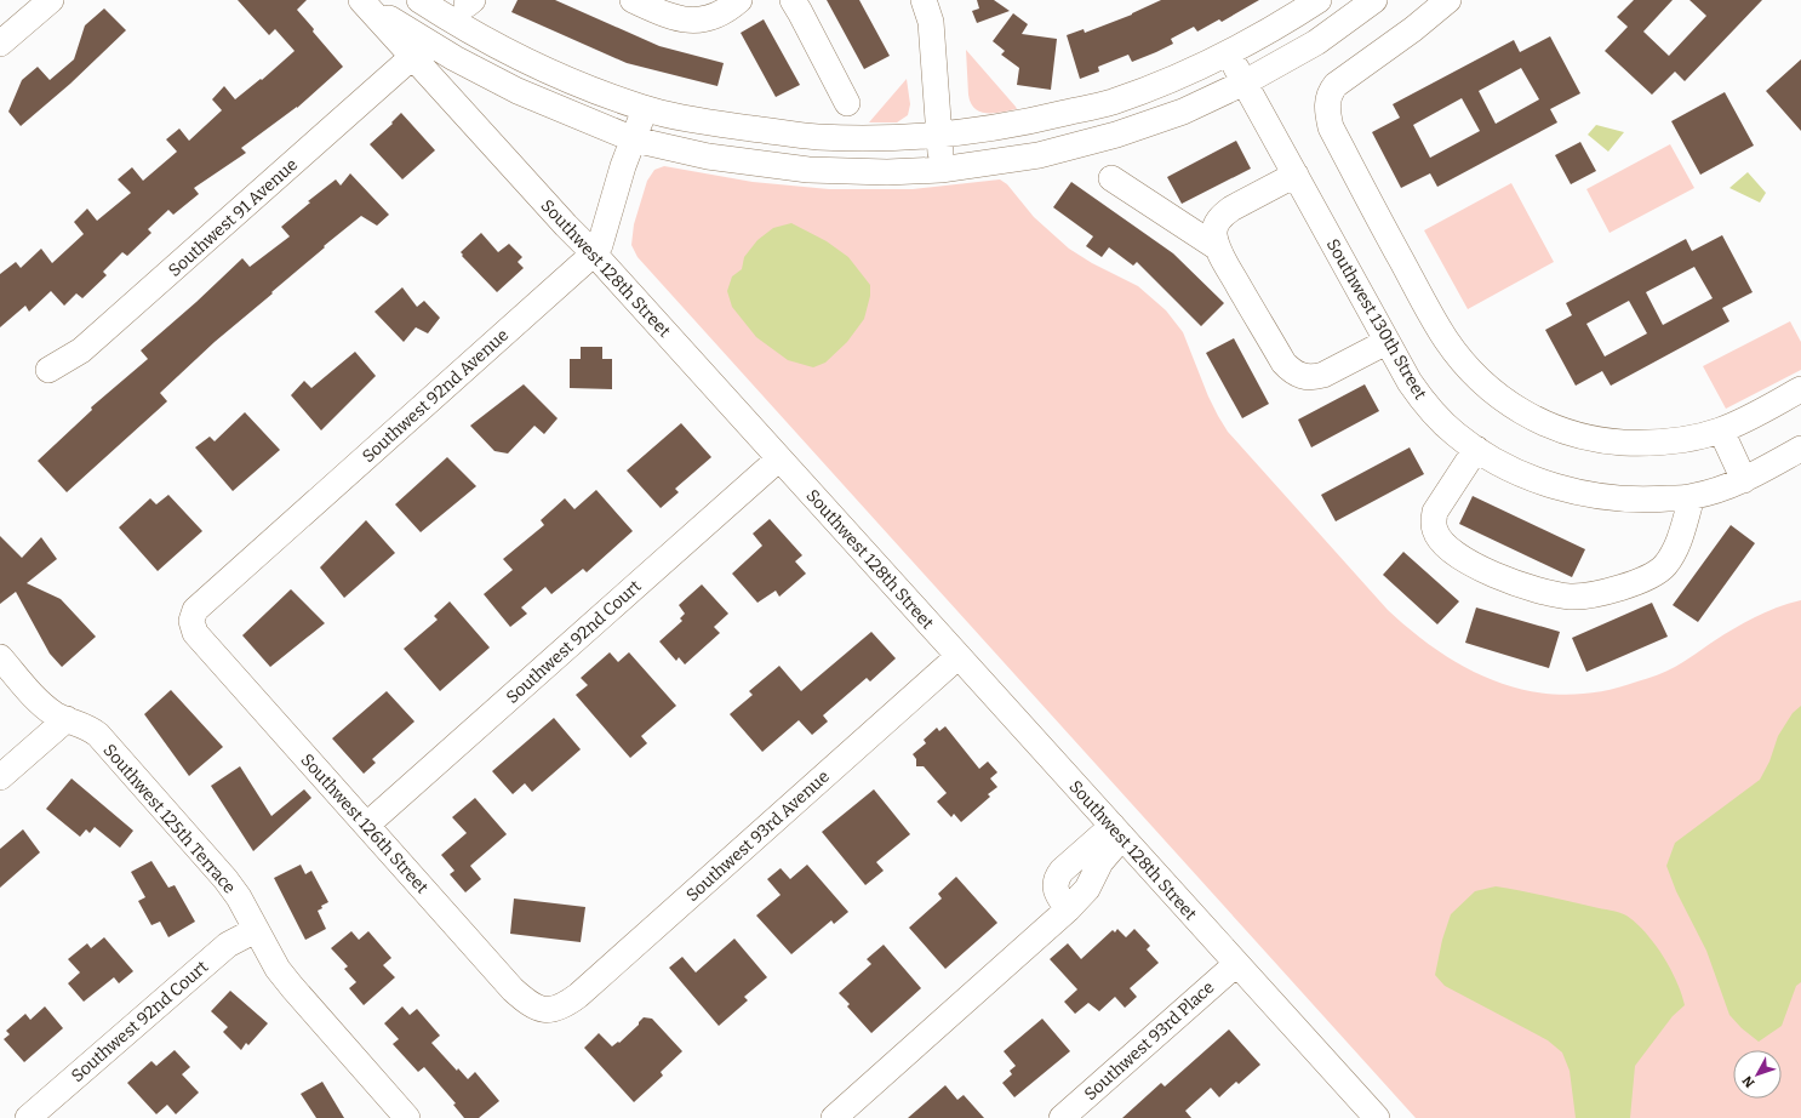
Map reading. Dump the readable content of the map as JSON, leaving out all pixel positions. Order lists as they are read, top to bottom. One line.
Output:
{"streets":{"street":["Southwest 91 Avenue","Southwest 128th Street","Southwest 130th Street","Southwest 92nd Avenue","Southwest 92nd Court","Southwest 125th Terrace","Southwest 126th Street","Southwest 93rd Avenue","Southwest 93rd Place"]},"crossings":[["Southwest 91 Avenue","Southwest 128th Street"],["Southwest 128th Street","Southwest 92nd Avenue"],["Southwest 128th Street","Southwest 92nd Court"],["Southwest 128th Street","Southwest 93rd Avenue"],["Southwest 128th Street","Southwest 93rd Place"],["Southwest 92nd Avenue","Southwest 126th Street"],["Southwest 92nd Court","Southwest 125th Terrace"],["Southwest 92nd Court","Southwest 126th Street"],["Southwest 126th Street","Southwest 93rd Avenue"]],"north":"bottom left"}
